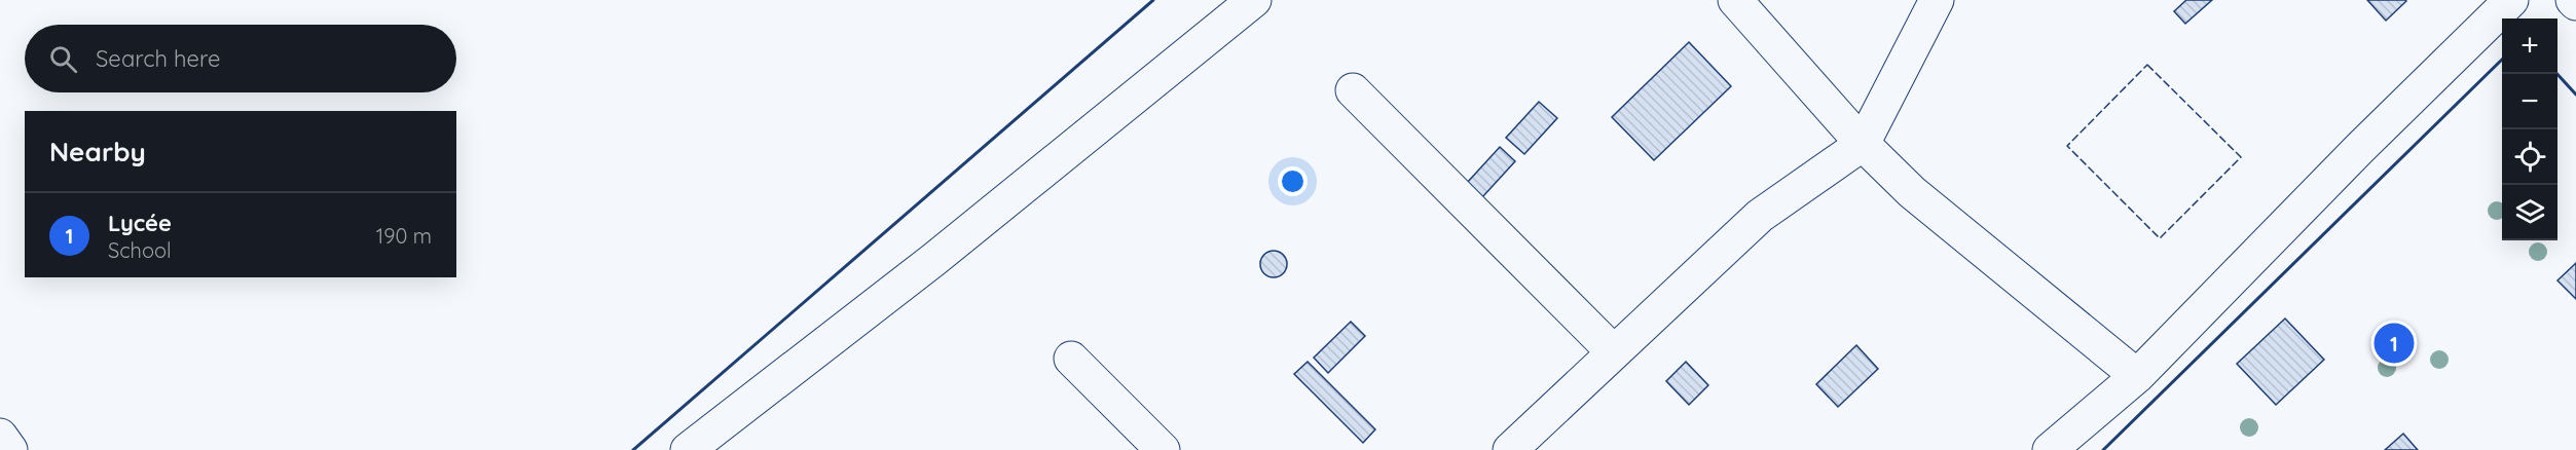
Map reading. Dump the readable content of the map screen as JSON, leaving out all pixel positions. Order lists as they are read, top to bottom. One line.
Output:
{"page":{"map_buttons":["+","−"],"search":"Search here","heading":"Nearby","list":[{"mark":"1","name":"Lycée","note":"School","value":"190 m"}],"pins":"1"}}
